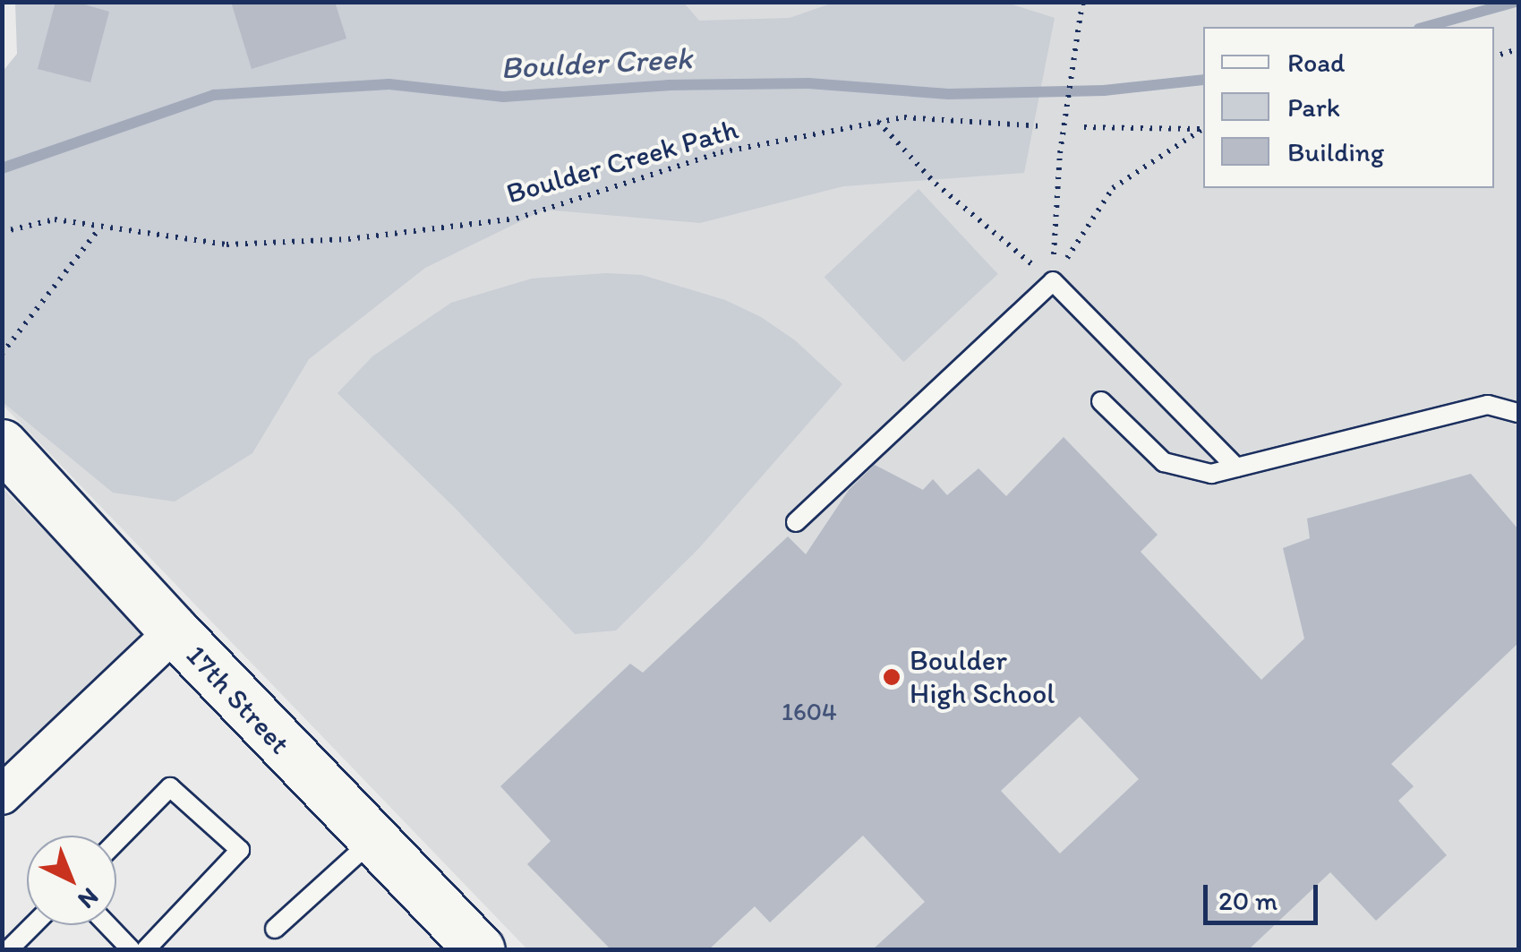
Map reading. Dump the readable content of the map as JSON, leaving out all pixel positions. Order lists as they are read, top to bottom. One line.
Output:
{"streets":{"street":["17th Street"],"path":["Boulder Creek Path"]},"water":["Boulder Creek"],"places":["Boulder High School"],"house_numbers":["1604"],"legend":["Road","Park","Building"],"scale_bar":"20 m","north":"bottom right"}
